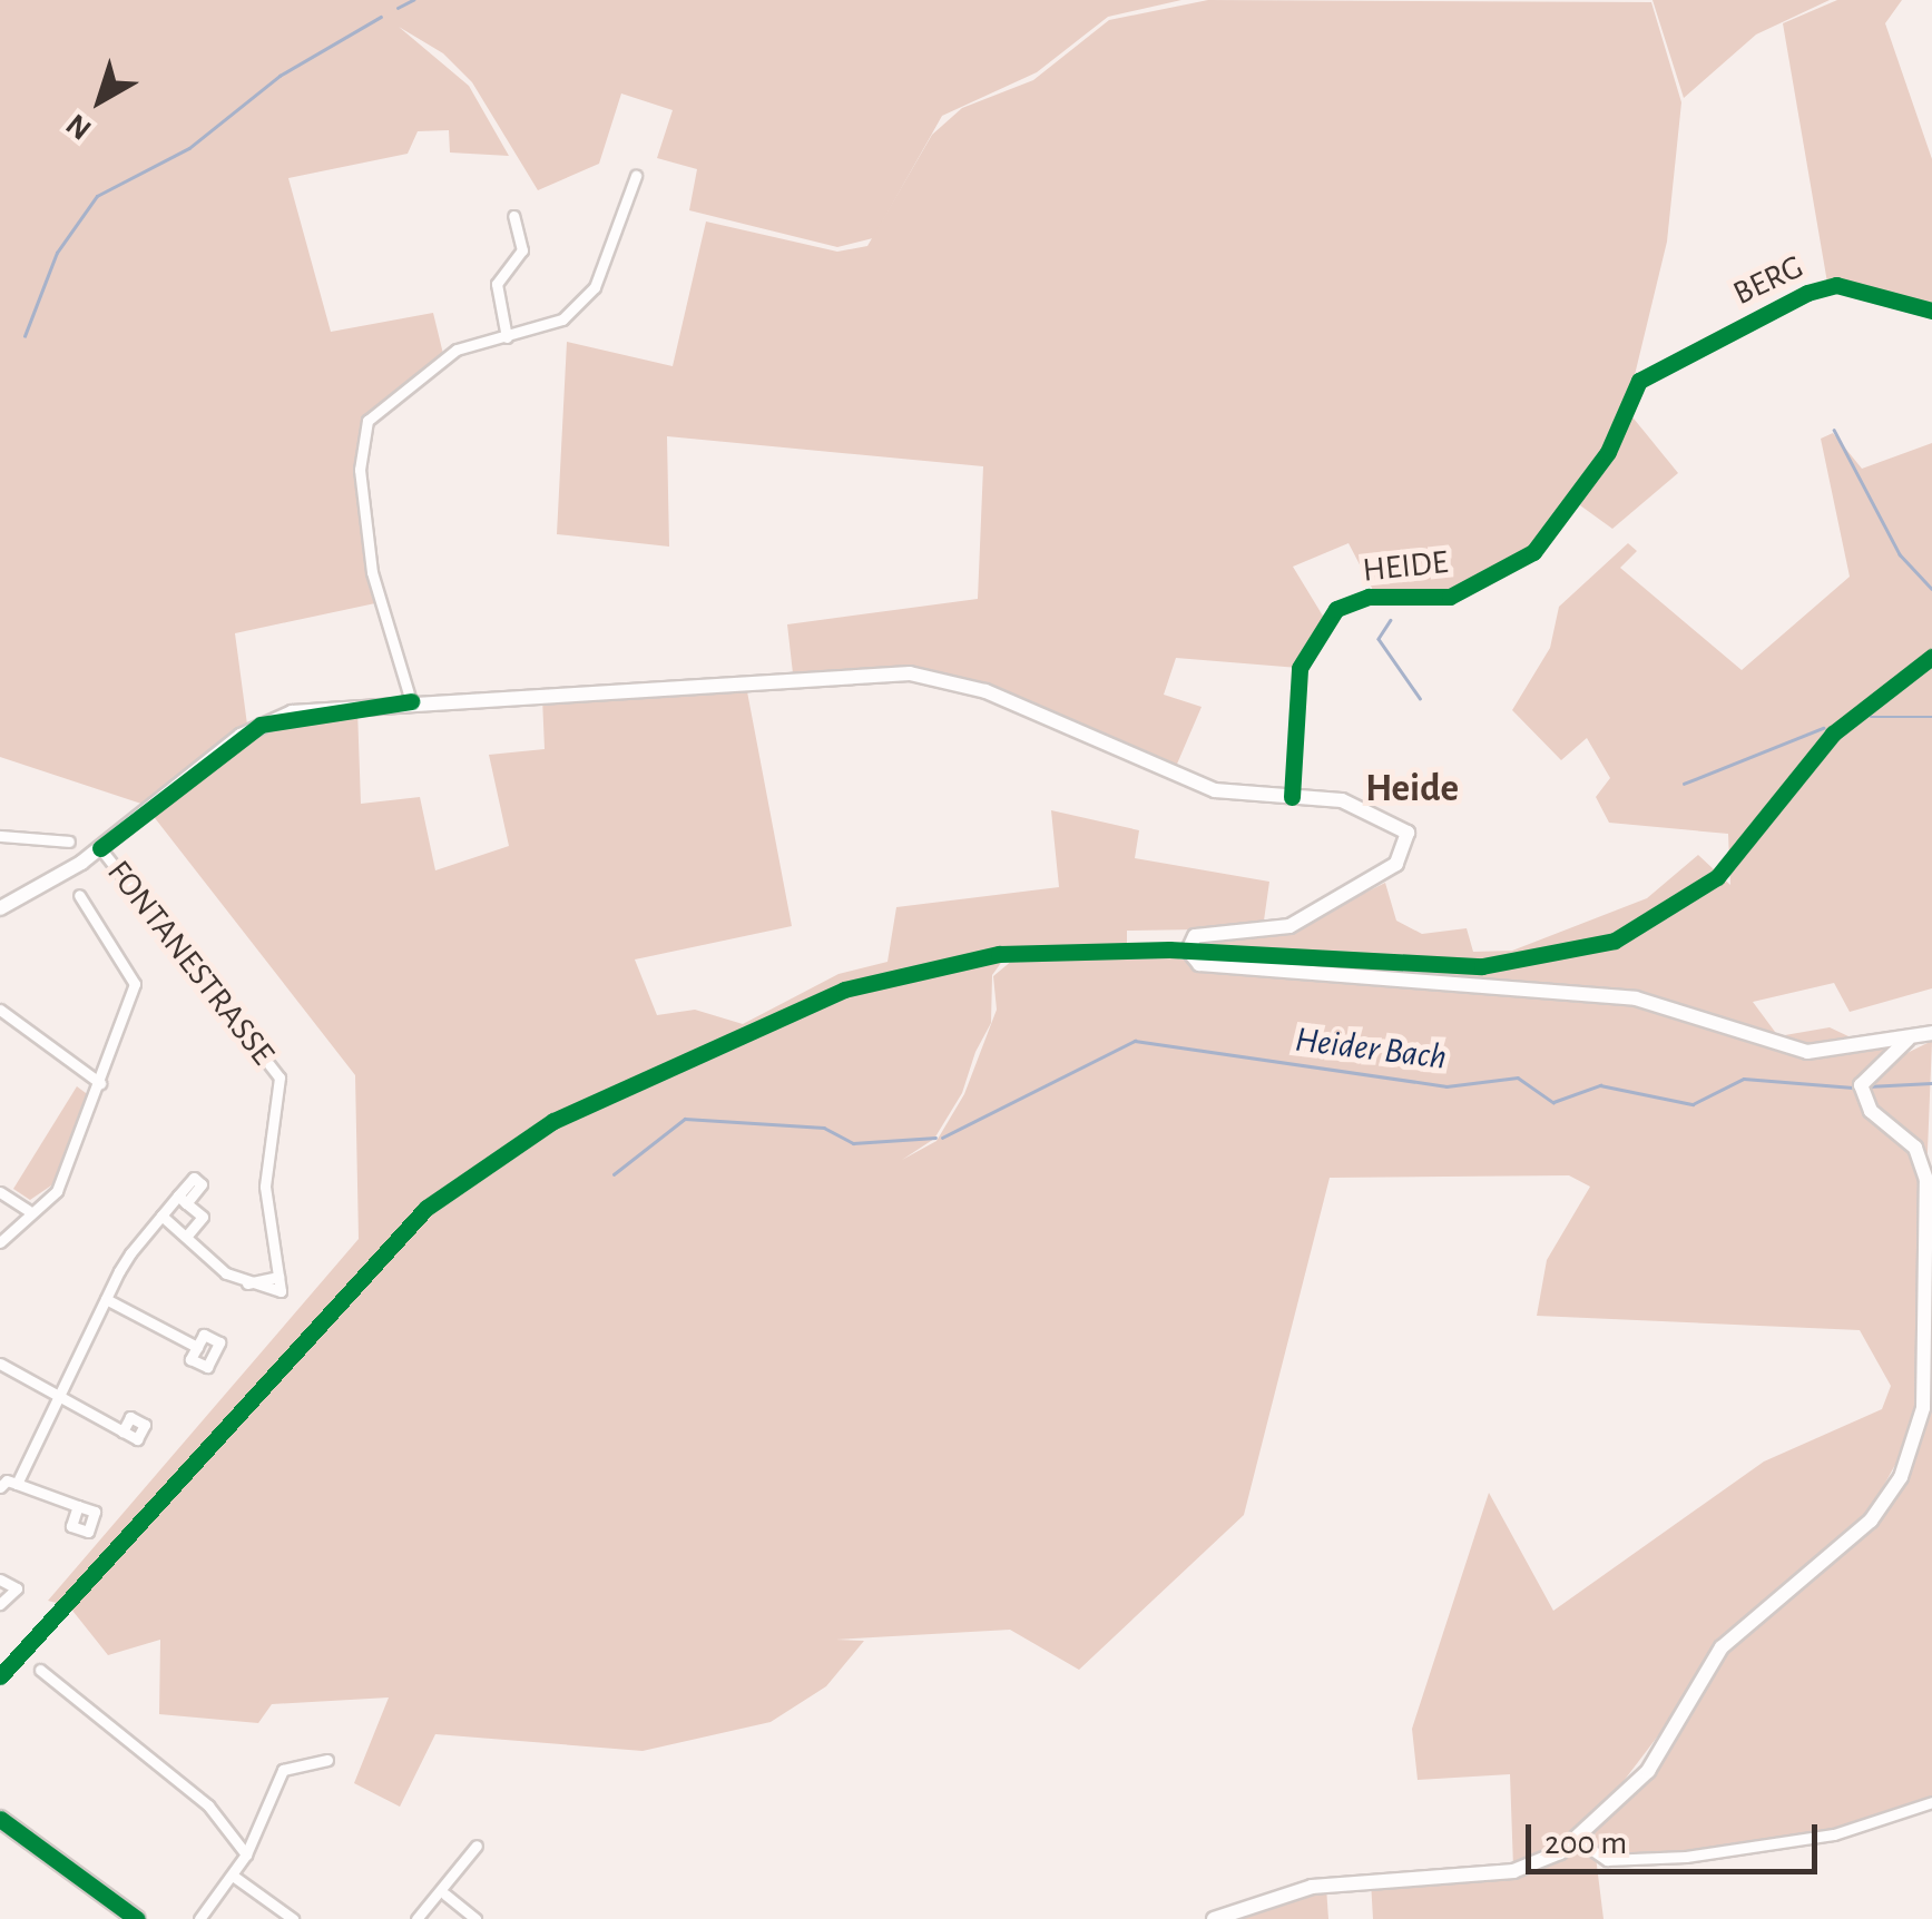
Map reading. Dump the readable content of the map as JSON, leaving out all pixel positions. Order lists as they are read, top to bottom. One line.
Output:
{"streets":{"street":["BERG","HEIDE","FONTANESTRASSE"]},"crossings":[["BERG","HEIDE"]],"districts":["Heide"],"water":["Heider Bach"],"scale_bar":"200 m","north":"bottom left"}
